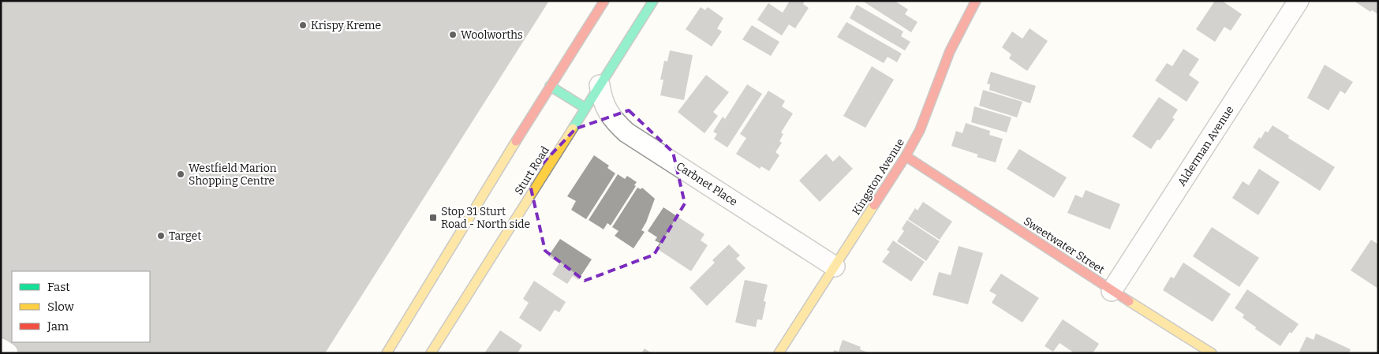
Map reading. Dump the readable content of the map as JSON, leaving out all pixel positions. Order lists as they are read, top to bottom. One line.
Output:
{"streets":{"main road":["Sturt Road","Kingston Avenue","Sweetwater Street"],"street":["Alderman Avenue","Carbnet Place"]},"crossings":[["Alderman Avenue","Sweetwater Street"],["Sturt Road","Carbnet Place"],["Kingston Avenue","Carbnet Place"],["Kingston Avenue","Sweetwater Street"]],"places":{"other":["Krispy Kreme","Woolworths","Westfield Marion Shopping Centre","Target"],"transit":["Stop 31 Sturt Road - North side"]},"legend":["Fast","Slow","Jam"]}
